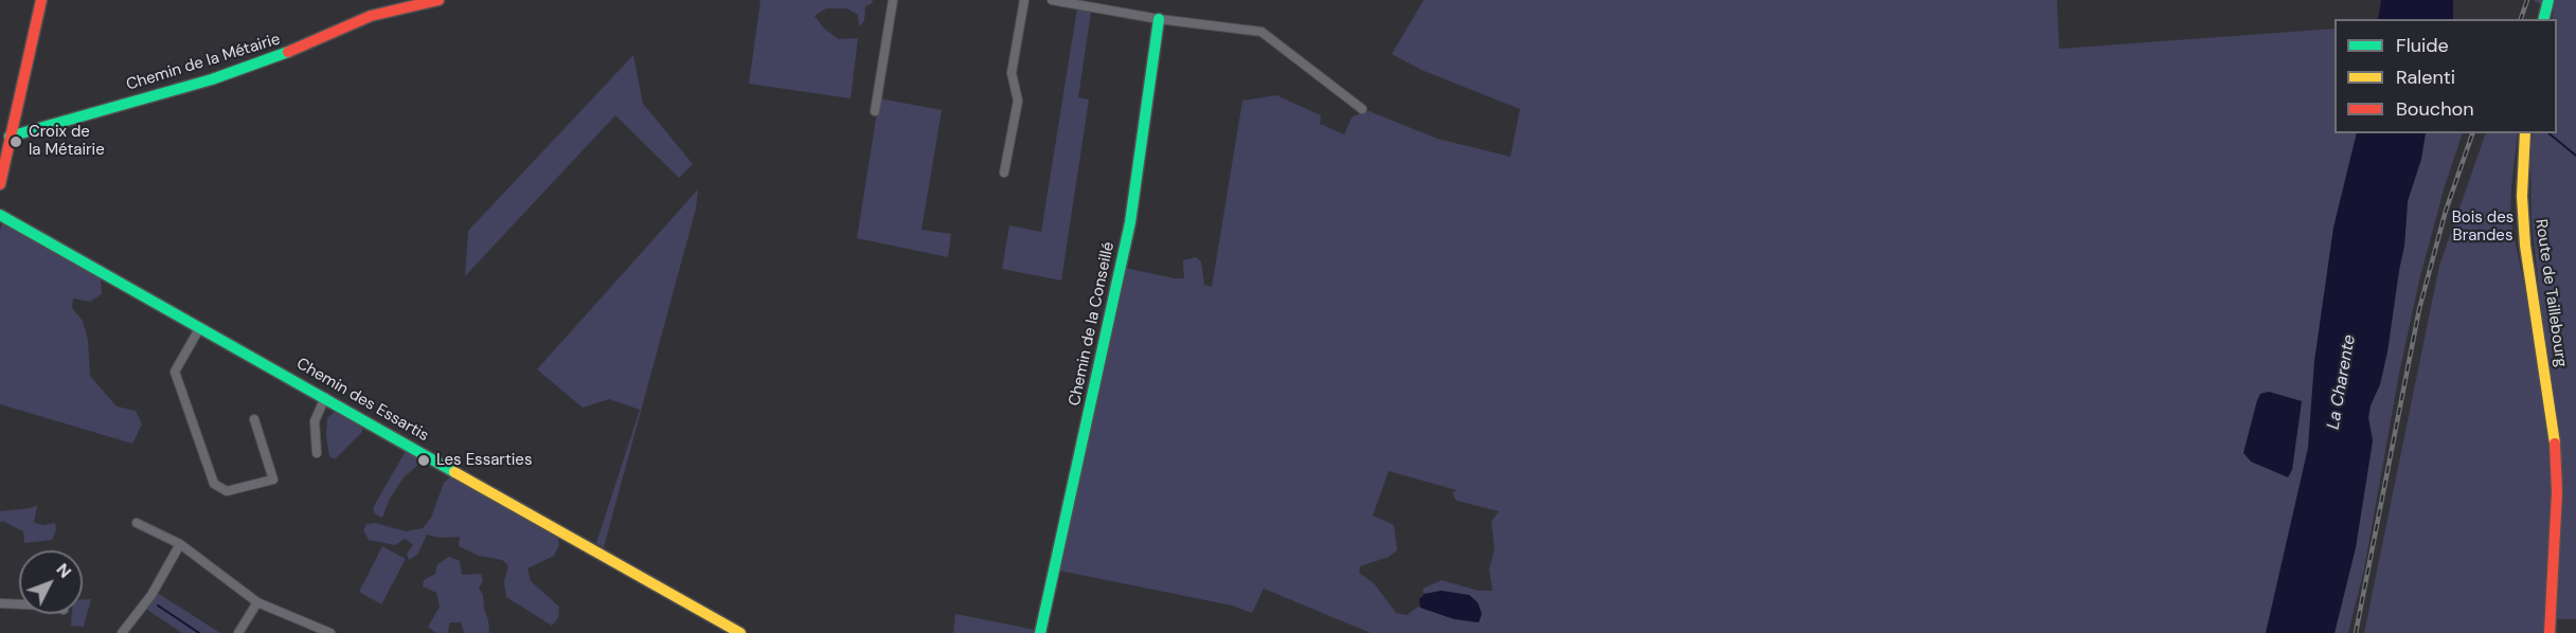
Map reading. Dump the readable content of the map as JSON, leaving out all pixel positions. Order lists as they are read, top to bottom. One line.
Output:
{"streets":{"street":["Chemin de la Métairie","Route de Taillebourg","Chemin de la Conseillé","Chemin des Essartis"]},"water":["La Charente"],"parks":["Bois des Brandes"],"places":["Croix de la Métairie","Les Essarties"],"legend":["Fluide","Ralenti","Bouchon"],"north":"top right"}
